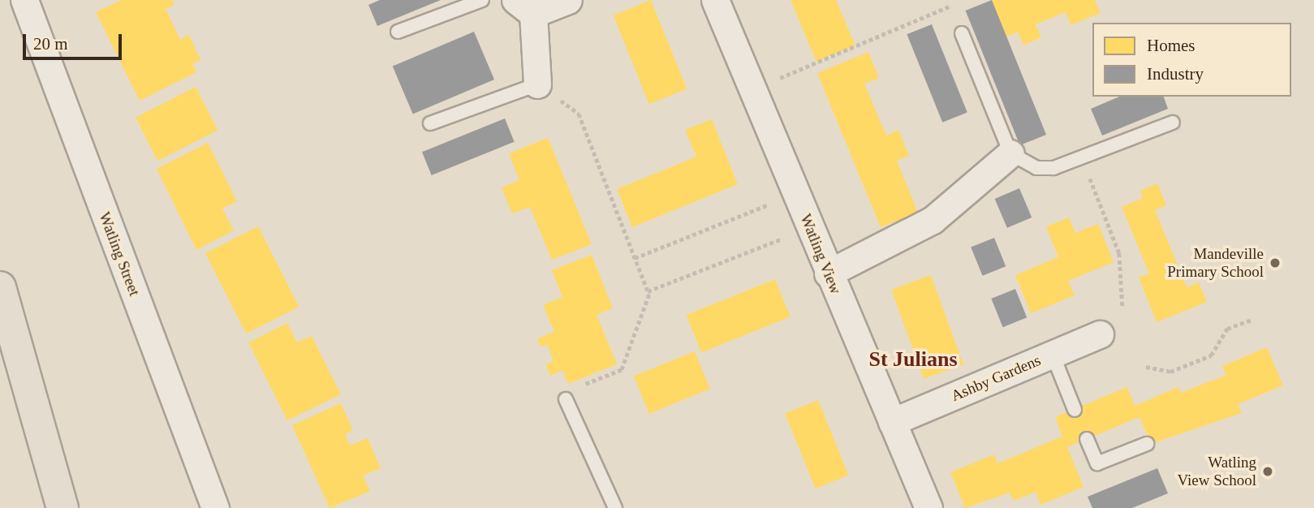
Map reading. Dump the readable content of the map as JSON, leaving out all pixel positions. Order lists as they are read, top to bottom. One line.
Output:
{"streets":{"street":["Watling Street","Watling View","Ashby Gardens"]},"crossings":[["Watling View","Ashby Gardens"]],"districts":["St Julians"],"places":["Mandeville Primary School","Watling View School"],"legend":["Homes","Industry"],"scale_bar":"20 m"}
